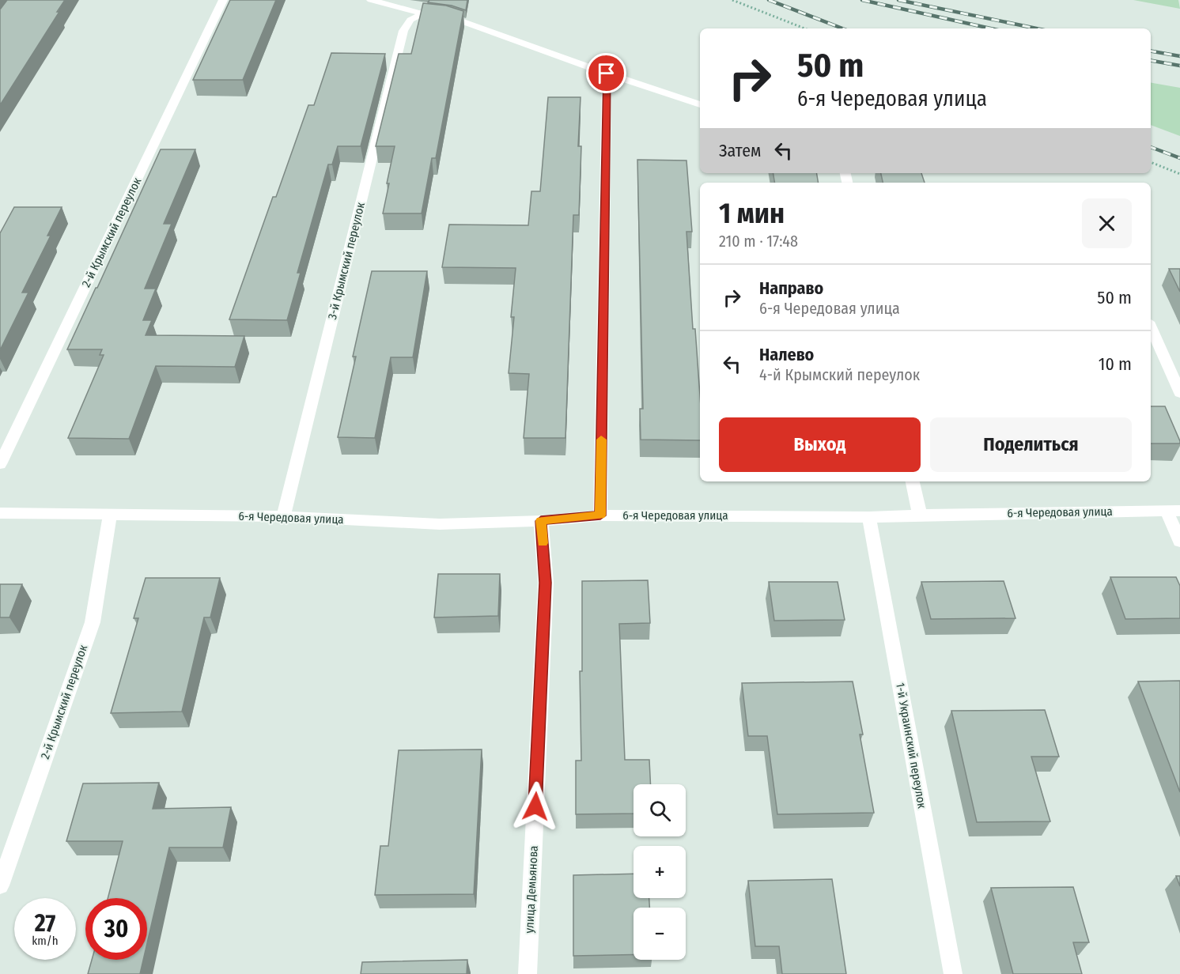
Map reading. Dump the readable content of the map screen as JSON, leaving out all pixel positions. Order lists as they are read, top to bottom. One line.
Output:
{"streets":{"street":["2-й Крымский переулок","3-й Крымский переулок","6-я Чередовая улица","1-й Украинский переулок","улица Демьянова"]},"crossings":[["2-й Крымский переулок","6-я Чередовая улица"],["3-й Крымский переулок","6-я Чередовая улица"],["6-я Чередовая улица","1-й Украинский переулок"],["6-я Чередовая улица","улица Демьянова"]],"page":{"turn":["50 m","6-я Чередовая улица"],"then":"Затем","heading":["1 мин","210 m · 17:48"],"list":[{"name":"Направо","note":"6-я Чередовая улица","value":"50 m"},{"name":"Налево","note":"4-й Крымский переулок","value":"10 m"}],"buttons":["Выход","Поделиться"],"map_buttons":["+","−"],"speed":"27 km/h","limit":"30"}}
